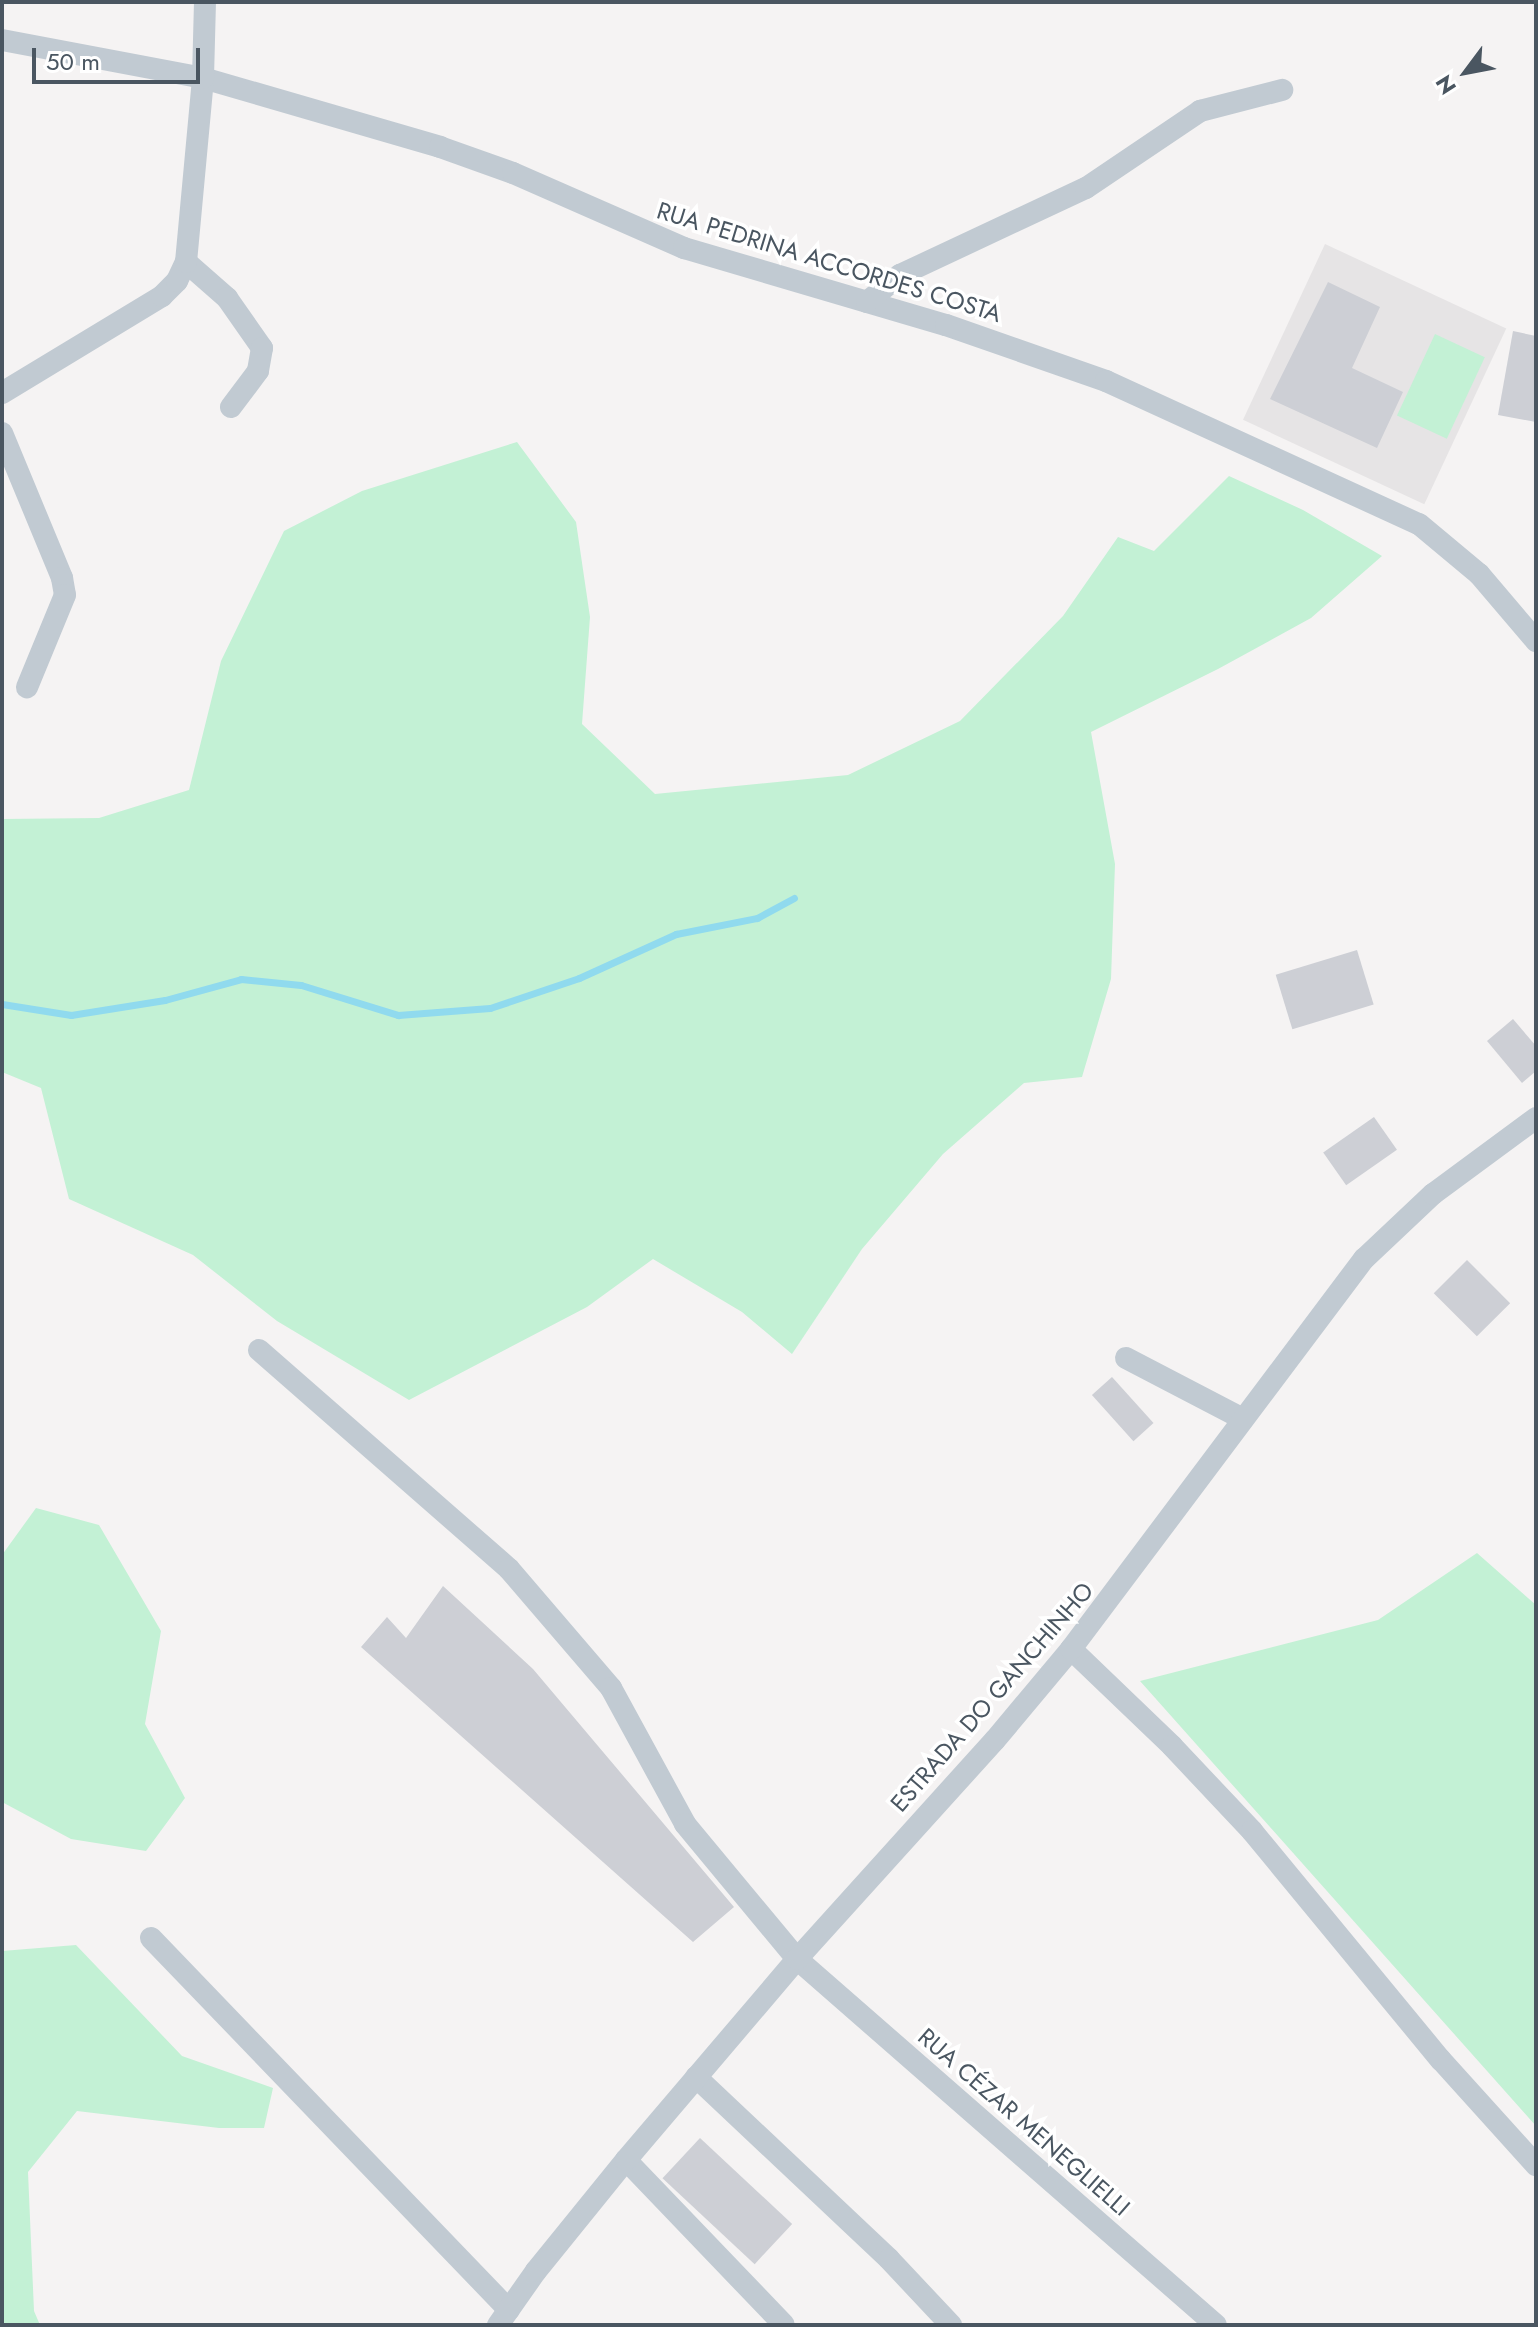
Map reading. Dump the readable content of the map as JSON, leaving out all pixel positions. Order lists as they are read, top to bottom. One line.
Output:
{"streets":{"street":["RUA PEDRINA ACCORDES COSTA","ESTRADA DO GANCHINHO","RUA CÉZAR MENEGLIELLI"]},"crossings":[["ESTRADA DO GANCHINHO","RUA CÉZAR MENEGLIELLI"]],"scale_bar":"50 m","north":"bottom left"}
